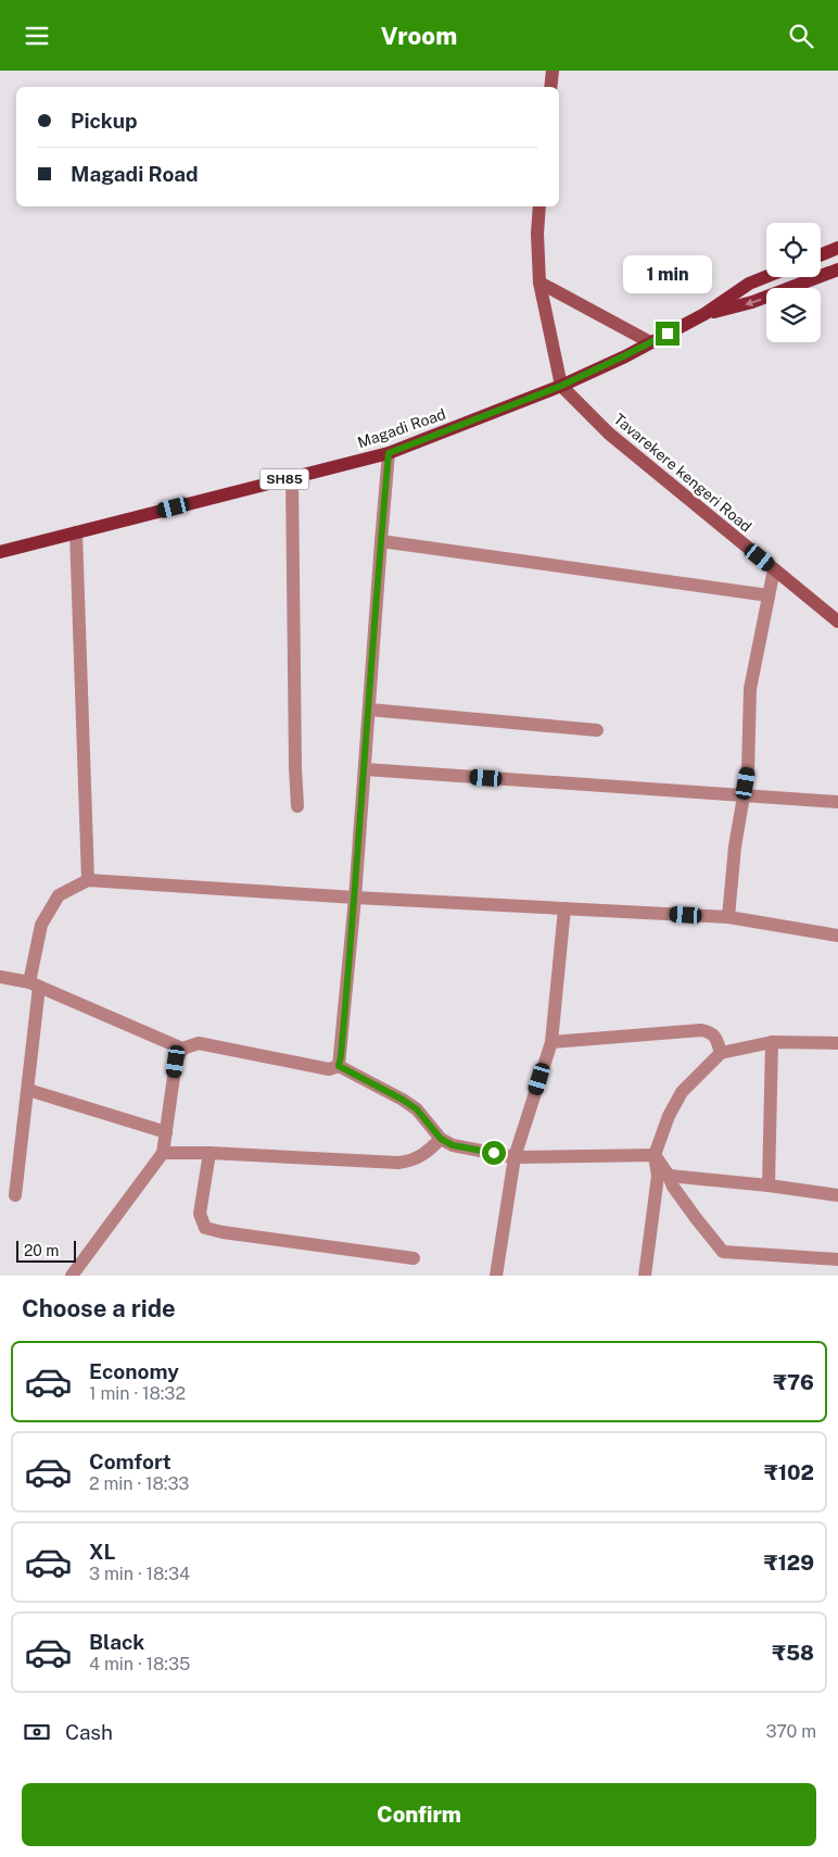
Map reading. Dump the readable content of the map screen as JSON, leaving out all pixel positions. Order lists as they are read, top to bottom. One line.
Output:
{"streets":{"main road":["Magadi Road","Tavarekere kengeri Road","SH85"]},"crossings":[["Magadi Road","Tavarekere kengeri Road"]],"scale_bar":"20 m","page":{"header":"Vroom","banner":["Pickup","Magadi Road"],"bubble":"1 min","scale":"20 m","heading":"Choose a ride","list":[{"name":"Economy","note":"1 min · 18:32","value":"₹76"},{"name":"Comfort","note":"2 min · 18:33","value":"₹102"},{"name":"XL","note":"3 min · 18:34","value":"₹129"},{"name":"Black","note":"4 min · 18:35","value":"₹58"}],"pay":["Cash","370 m"],"buttons":"Confirm"}}
